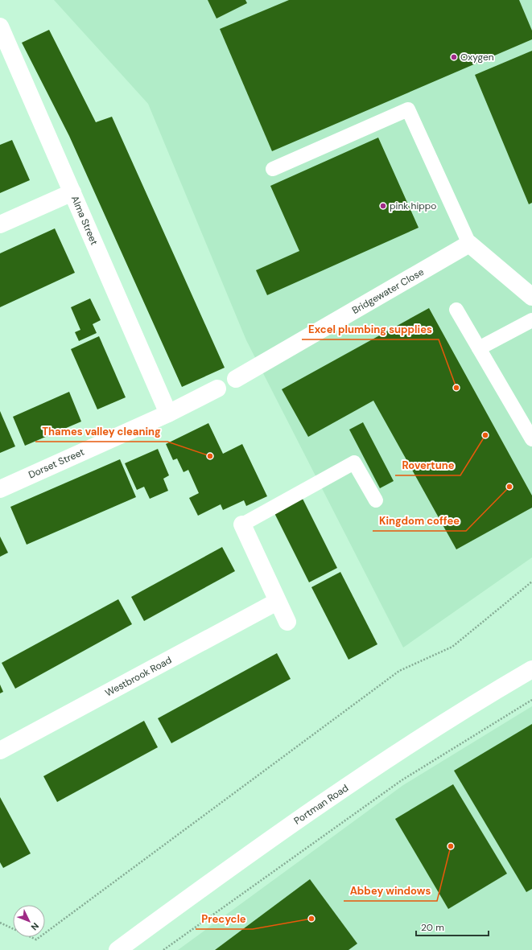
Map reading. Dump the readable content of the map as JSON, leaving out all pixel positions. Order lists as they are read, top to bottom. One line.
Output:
{"streets":{"street":["Alma Street","Bridgewater Close","Dorset Street","Westbrook Road","Portman Road"]},"crossings":[["Alma Street","Dorset Street"]],"places":["Oxygen","pink hippo","Excel plumbing supplies","Rovertune","Thames valley cleaning","Kingdom coffee","Abbey windows","Precycle"],"scale_bar":"20 m","north":"bottom right"}
